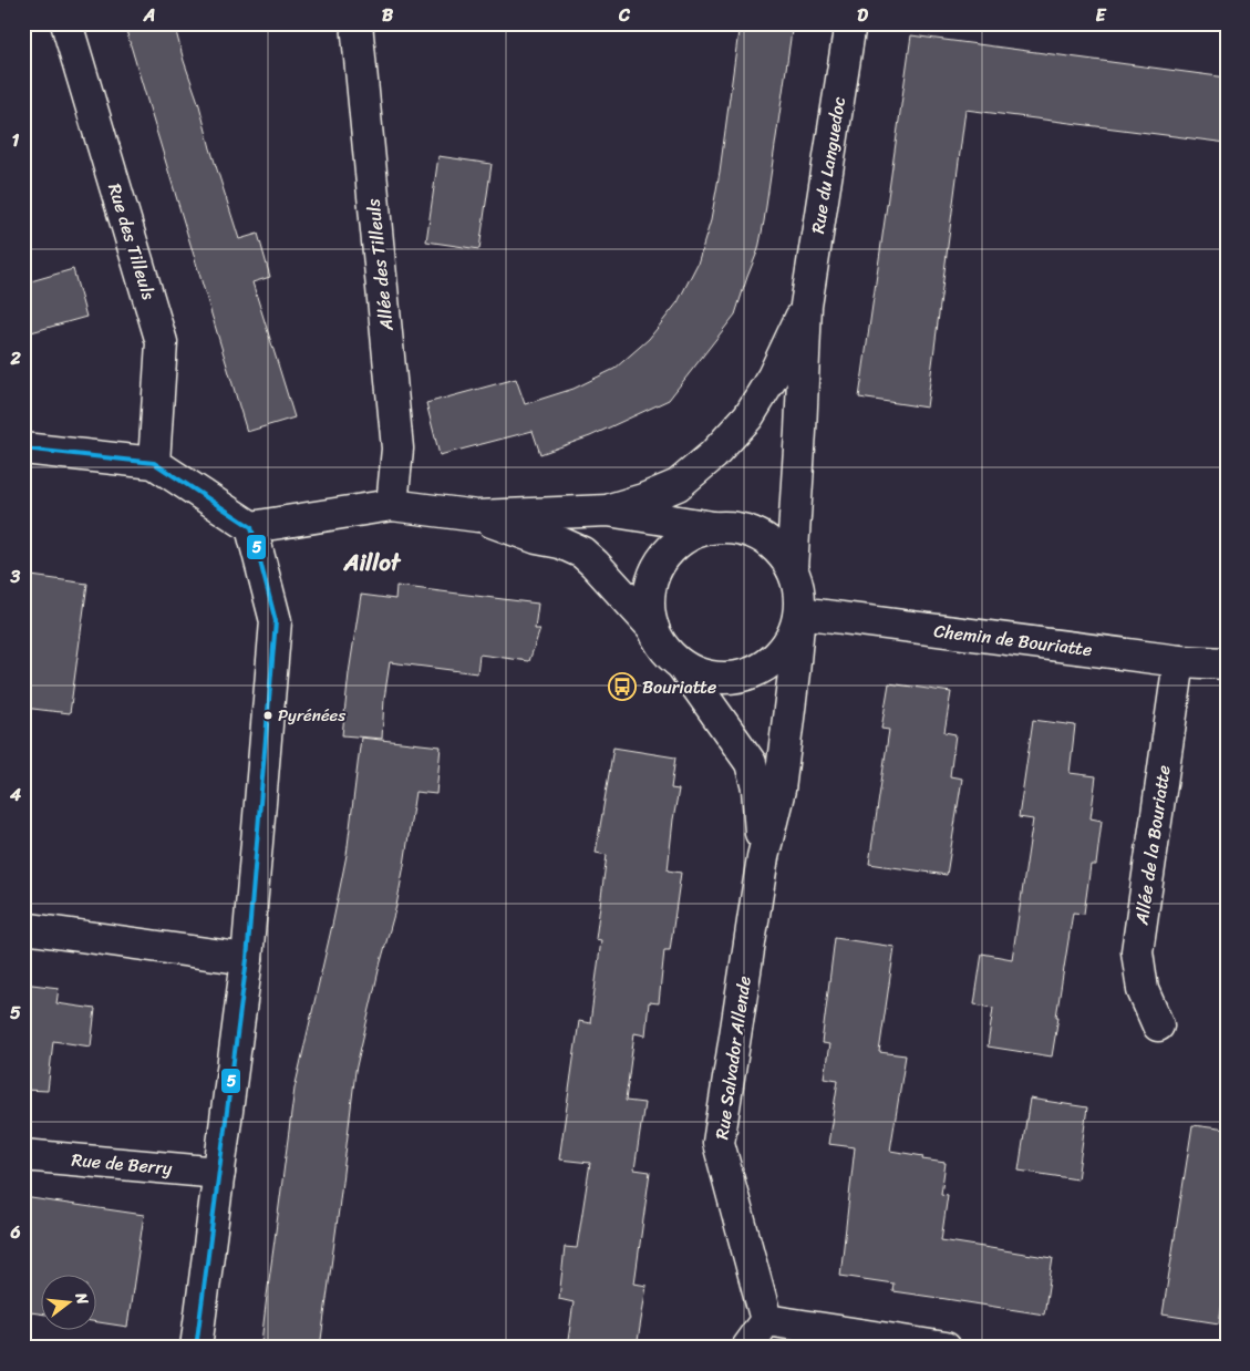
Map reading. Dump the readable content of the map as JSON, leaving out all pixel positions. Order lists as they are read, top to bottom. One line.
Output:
{"streets":{"street":["Rue du Languedoc","Rue des Tilleuls","Allée des Tilleuls","Chemin de Bouriatte","Allée de la Bouriatte","Rue Salvador Allende","Rue de Berry"]},"crossings":[["Rue du Languedoc","Chemin de Bouriatte"],["Rue du Languedoc","Rue Salvador Allende"],["Chemin de Bouriatte","Allée de la Bouriatte"],["Chemin de Bouriatte","Rue Salvador Allende"]],"districts":["Aillot"],"places":{"bus stop":["Bouriatte"],"other":["Pyrénées"]},"lines":["transit line 5"],"north":"right","grid":{"columns":["A","B","C","D","E"],"rows":["1","2","3","4","5","6"]}}
